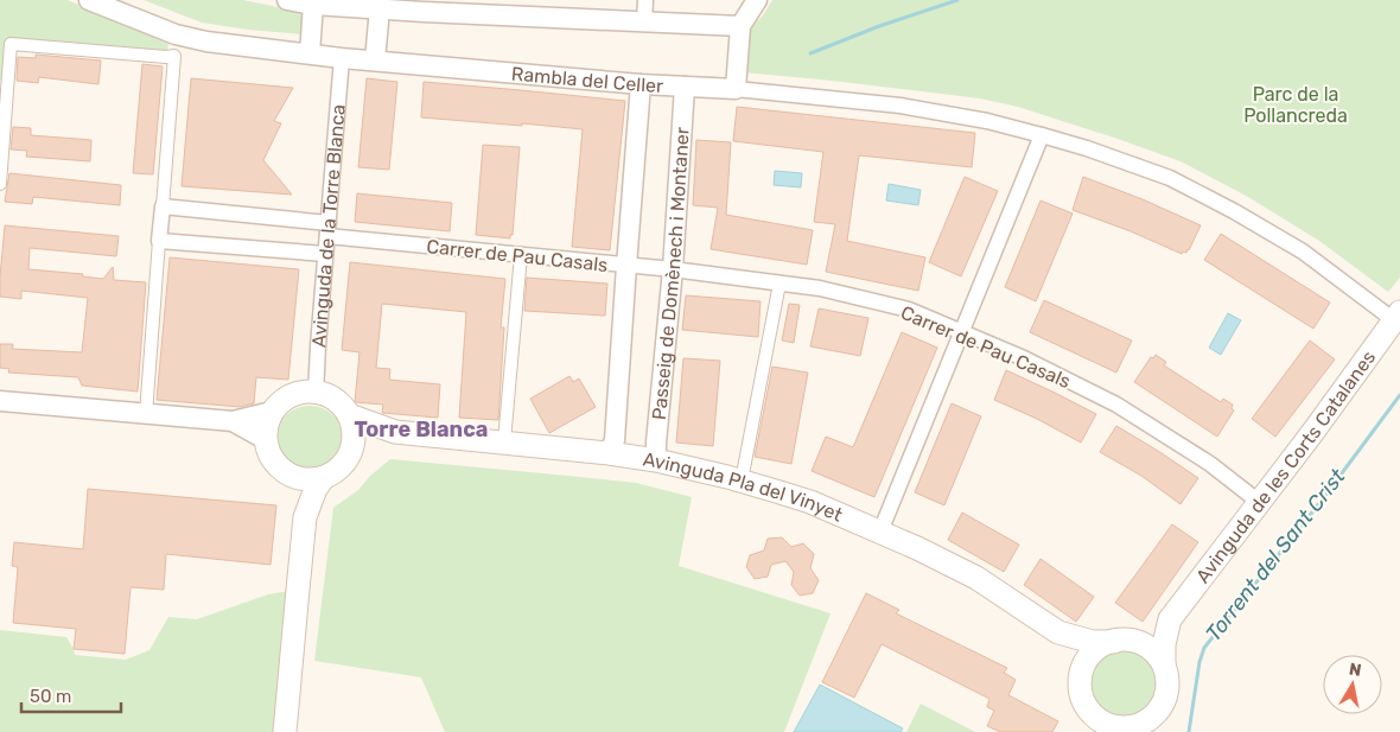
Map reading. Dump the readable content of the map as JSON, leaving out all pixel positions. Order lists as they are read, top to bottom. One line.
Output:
{"streets":{"main road":["Avinguda de les Corts Catalanes","Avinguda Pla del Vinyet"],"street":["Rambla del Celler","Avinguda de la Torre Blanca","Carrer de Pau Casals","Passeig de Domènech i Montaner"]},"crossings":[["Rambla del Celler","Avinguda de la Torre Blanca"],["Rambla del Celler","Passeig de Domènech i Montaner"],["Avinguda de la Torre Blanca","Carrer de Pau Casals"],["Avinguda de la Torre Blanca","Avinguda Pla del Vinyet"],["Carrer de Pau Casals","Passeig de Domènech i Montaner"],["Carrer de Pau Casals","Avinguda de les Corts Catalanes"],["Passeig de Domènech i Montaner","Avinguda Pla del Vinyet"],["Avinguda de les Corts Catalanes","Avinguda Pla del Vinyet"]],"districts":["Torre Blanca"],"water":["Torrent del Sant Crist"],"parks":["Parc de la Pollancreda"],"scale_bar":"50 m","north":"top"}
